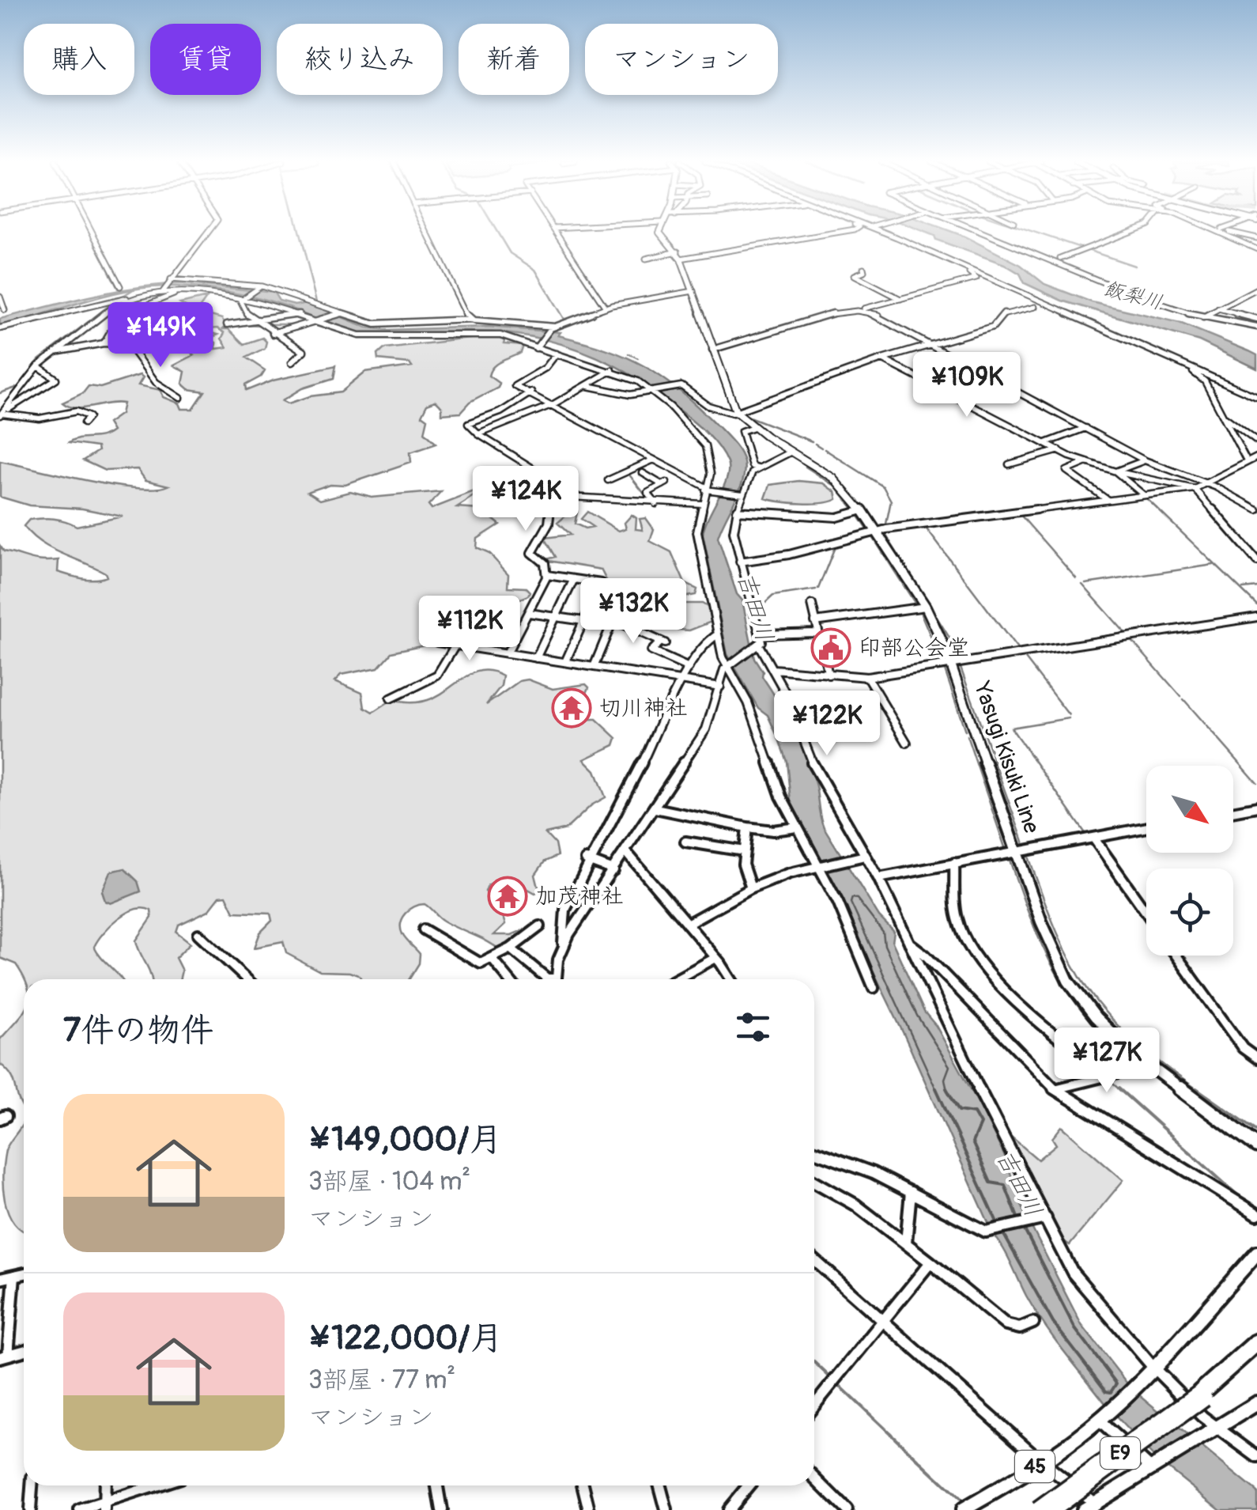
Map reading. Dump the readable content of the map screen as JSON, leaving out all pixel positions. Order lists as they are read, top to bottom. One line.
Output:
{"streets":{"highway":["E9"],"main road":["Yasugi Kisuki Line","45"]},"water":["飯梨川","吉田川"],"places":{"public building":["印部公会堂"],"temple":["切川神社","加茂神社"]},"north":"bottom right","page":{"chip":["購入","賃貸","絞り込み","新着","マンション"],"price":["¥149K","¥109K","¥124K","¥132K","¥112K","¥122K","¥127K"],"heading":"7件の物件","list":[{"name":"¥149,000/月","note":"3部屋 · 104 m² · マンション"},{"name":"¥122,000/月","note":"3部屋 · 77 m² · マンション"}]}}
